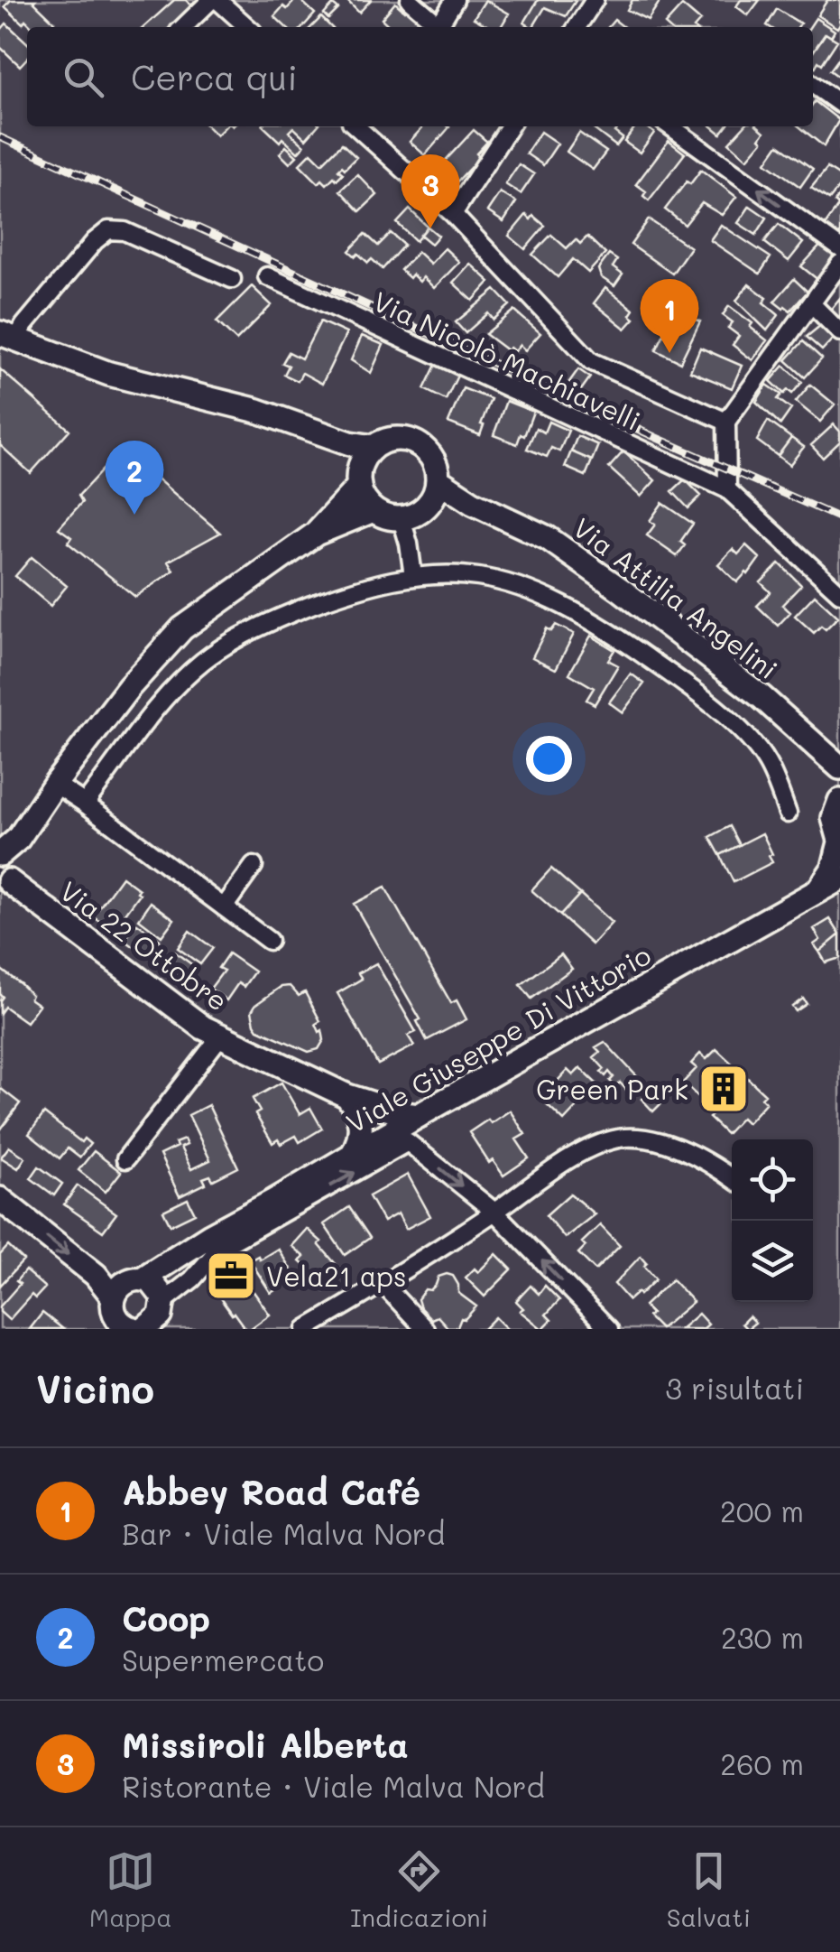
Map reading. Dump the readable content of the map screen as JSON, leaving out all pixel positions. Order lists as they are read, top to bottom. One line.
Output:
{"streets":{"street":["Via Nicolò Machiavelli","Via Attilia Angelini","Via 22 Ottobre","Viale Giuseppe Di Vittorio"]},"crossings":[["Via 22 Ottobre","Viale Giuseppe Di Vittorio"]],"places":{"building":["Green Park"],"office":["Vela21 aps"]},"page":{"search":"Cerca qui","pins":["3","1","2"],"heading":["Vicino","3 risultati"],"list":[{"mark":"1","name":"Abbey Road Café","note":"Bar · Viale Malva Nord","value":"200 m"},{"mark":"2","name":"Coop","note":"Supermercato","value":"230 m"},{"mark":"3","name":"Missiroli Alberta","note":"Ristorante · Viale Malva Nord","value":"260 m"}],"nav":["Mappa","Indicazioni","Salvati"]}}
